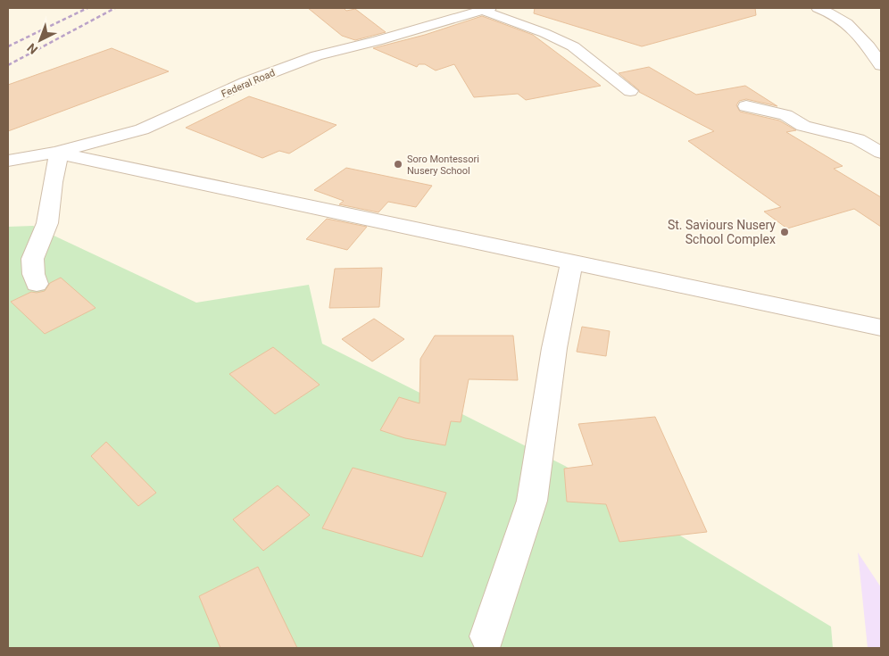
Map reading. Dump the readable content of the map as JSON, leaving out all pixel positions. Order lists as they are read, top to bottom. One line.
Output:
{"streets":{"street":["Federal Road"]},"places":["Soro Montessori Nusery School","St. Saviours Nusery School Complex"],"north":"bottom left"}
